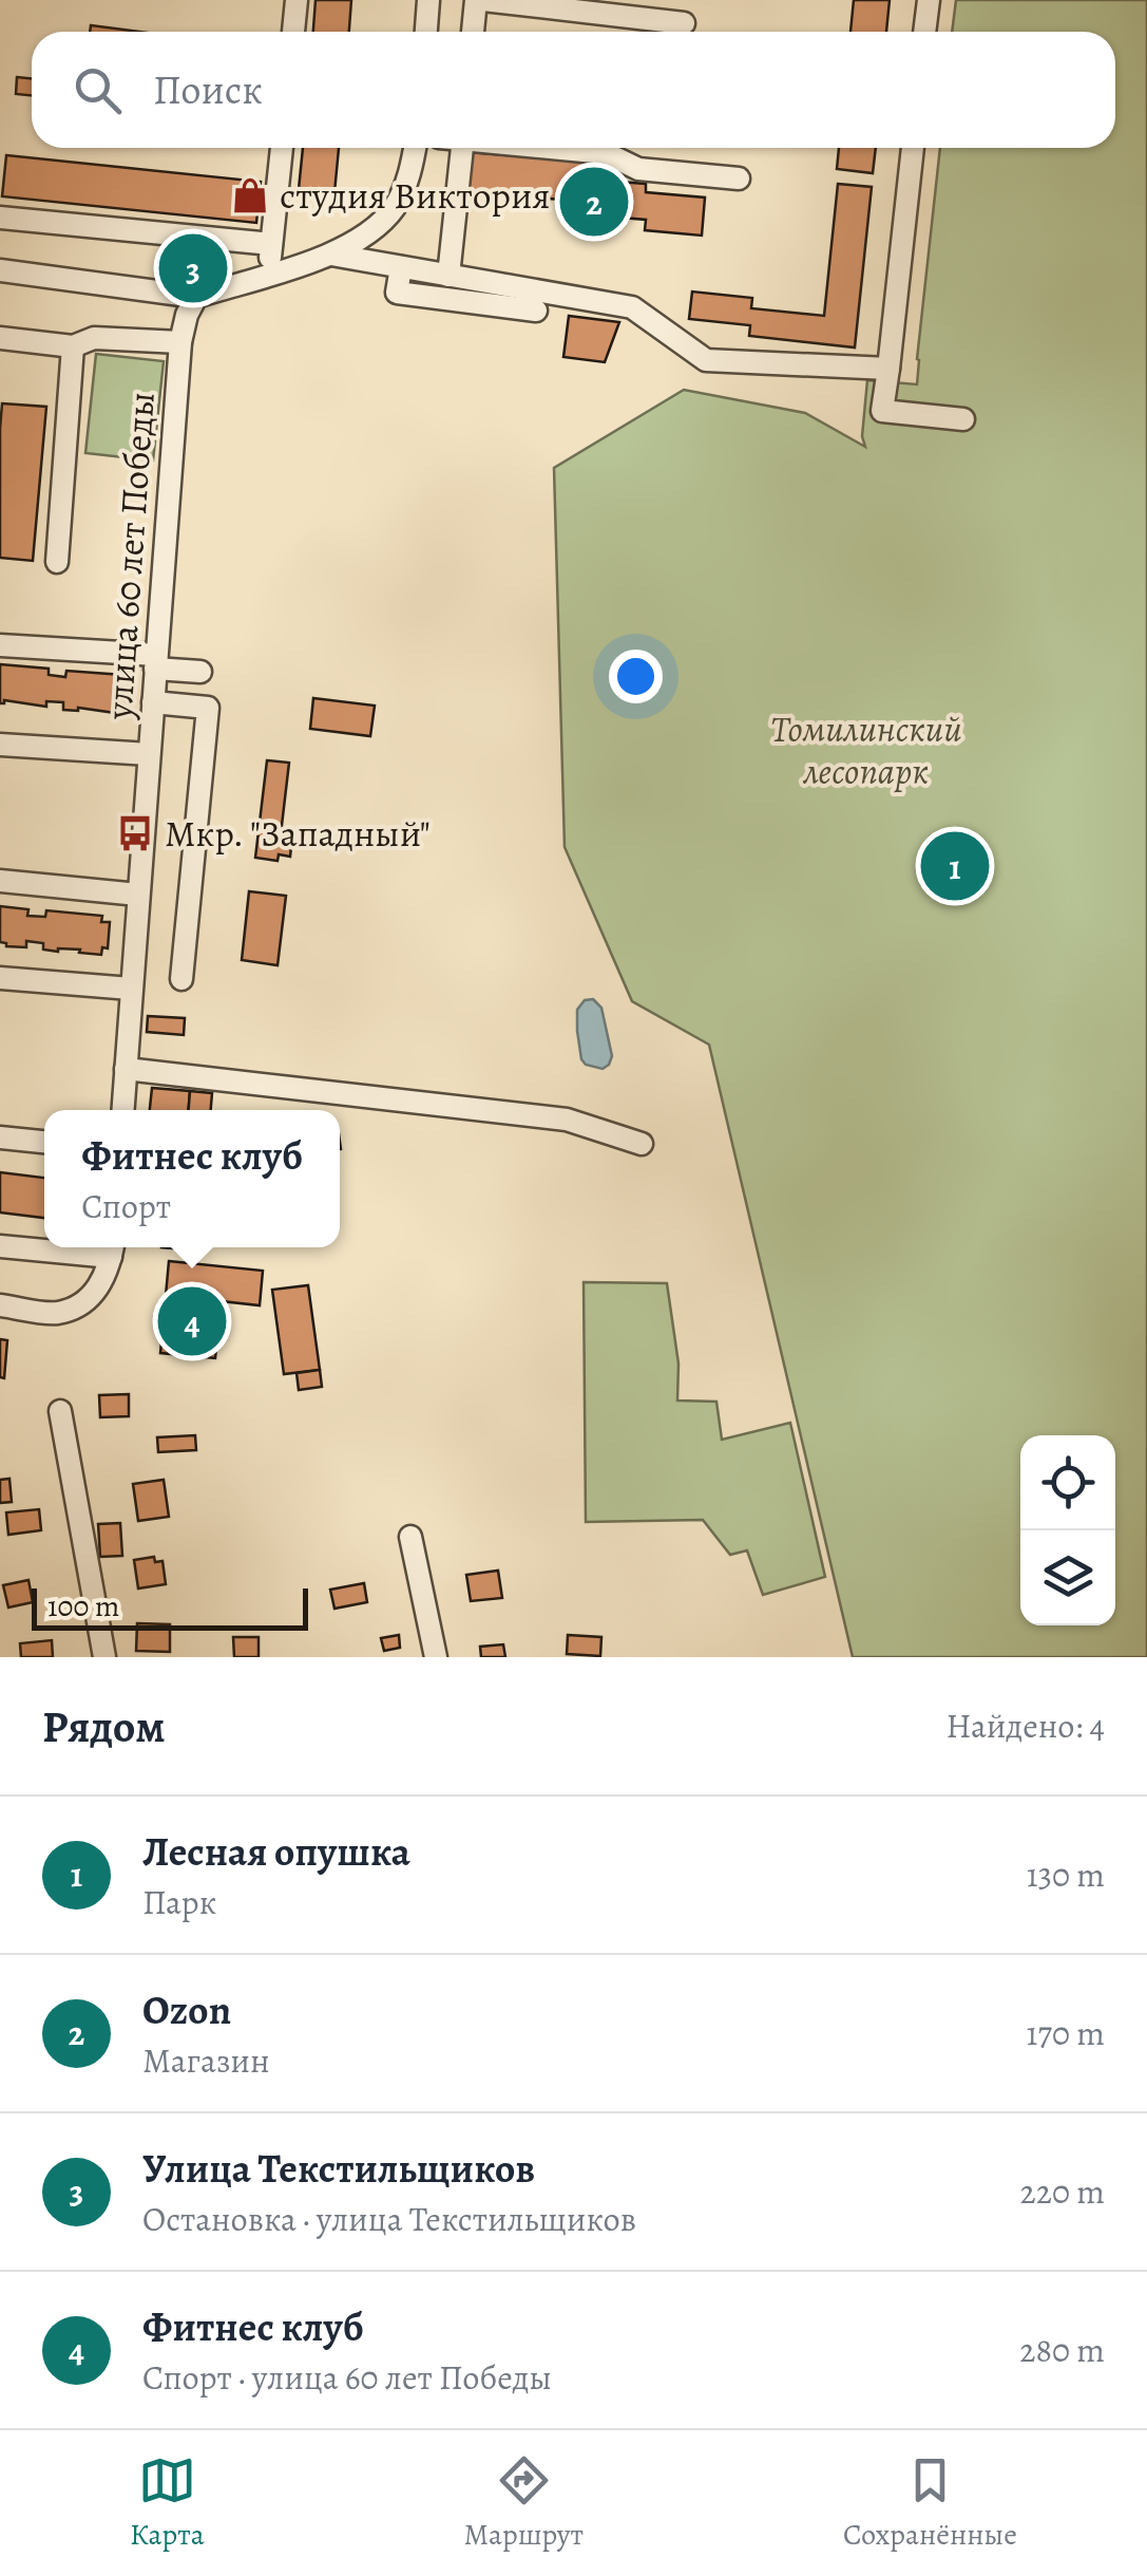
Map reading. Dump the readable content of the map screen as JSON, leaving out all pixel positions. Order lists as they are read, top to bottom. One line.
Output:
{"streets":{"street":["улица 60 лет Победы"]},"parks":["Томилинский лесопарк"],"places":{"shop":["студия Виктория"],"bus stop":["Мкр. \"Западный\""]},"scale_bar":"100 m","page":{"search":"Поиск","pins":["2","3","1","4"],"popup":["Фитнес клуб","Спорт"],"scale":"100 m","heading":["Рядом","Найдено: 4"],"list":[{"mark":"1","name":"Лесная опушка","note":"Парк","value":"130 m"},{"mark":"2","name":"Ozon","note":"Магазин","value":"170 m"},{"mark":"3","name":"Улица Текстильщиков","note":"Остановка · улица Текстильщиков","value":"220 m"},{"mark":"4","name":"Фитнес клуб","note":"Спорт · улица 60 лет Победы","value":"280 m"}],"nav":["Карта","Маршрут","Сохранённые"]}}
